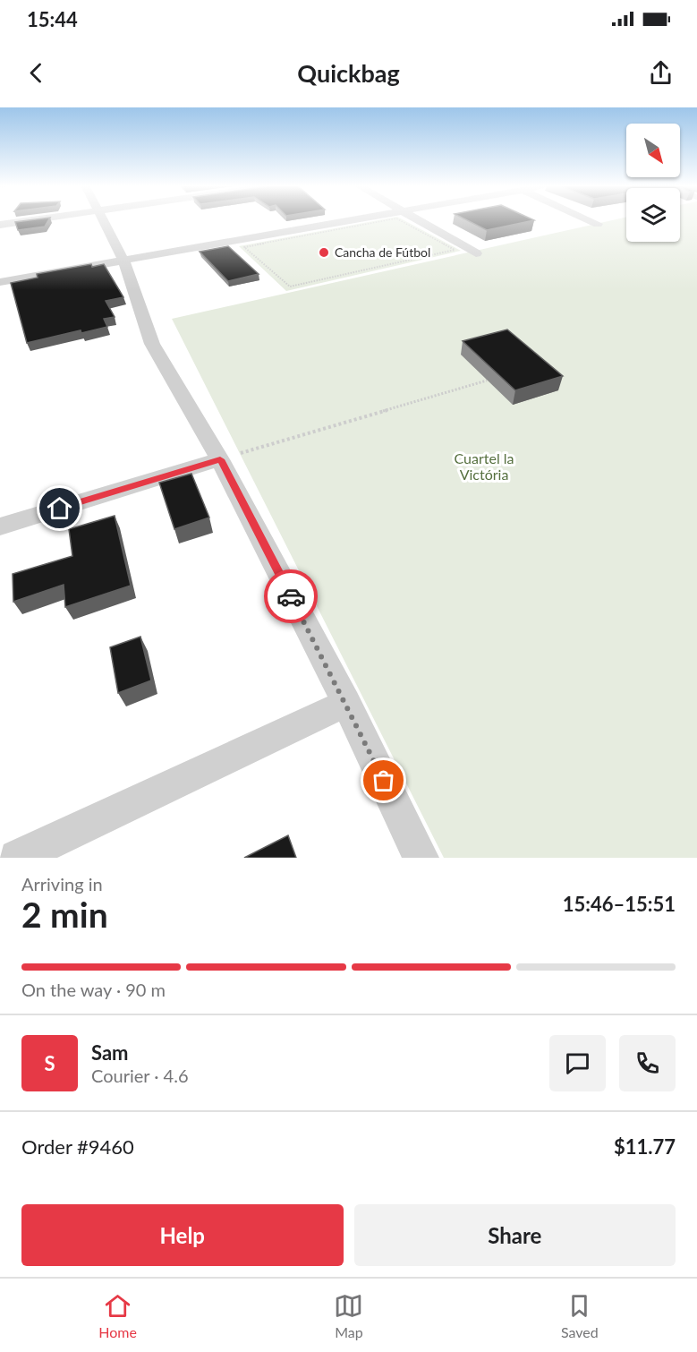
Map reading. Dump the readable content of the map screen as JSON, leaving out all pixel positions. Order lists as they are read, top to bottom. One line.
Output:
{"parks":["Cuartel la Victória"],"places":["Cancha de Fútbol"],"north":"bottom right","page":{"status":"15:44","header":"Quickbag","heading":["2 min","Arriving in","15:46–15:51"],"panel":["Sam","Courier · 4.6","Order #9460","$11.77"],"bar":"On the way · 90 m","round":"S","buttons":["Help","Share"],"tabs":["Home","Map","Saved"]}}
